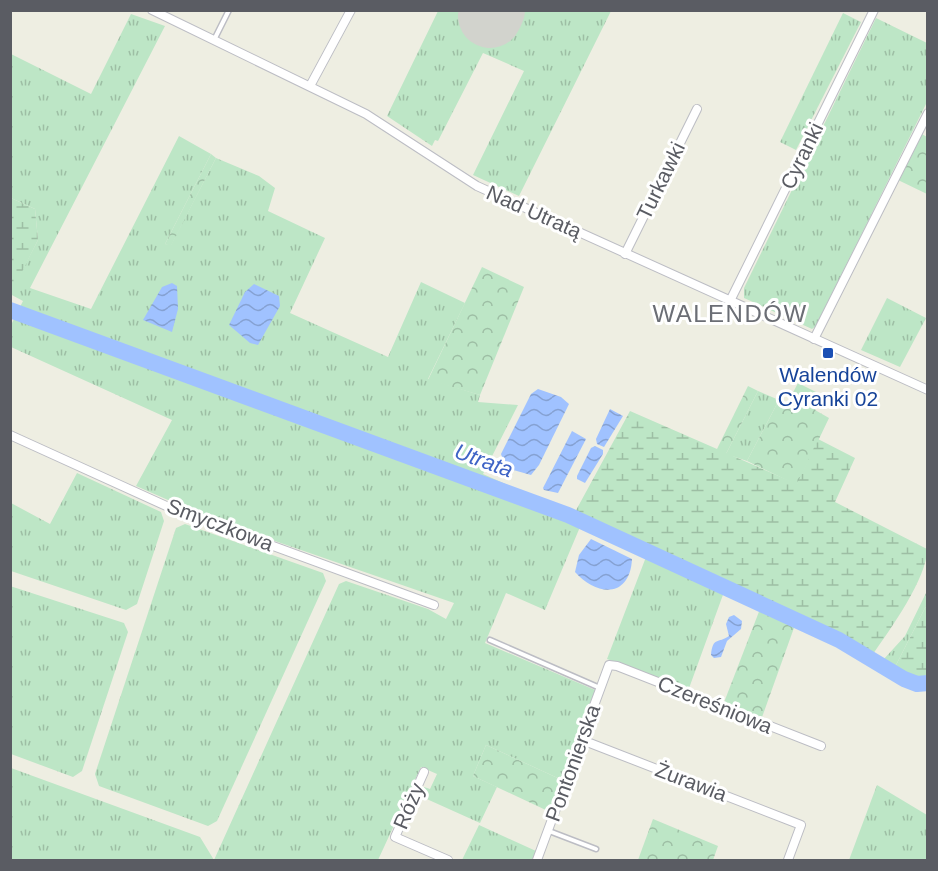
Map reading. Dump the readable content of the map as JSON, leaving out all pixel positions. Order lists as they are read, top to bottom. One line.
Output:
{"streets":{"street":["Cyranki","Turkawki","Nad Utratą","Smyczkowa","Czereśniowa","Pontonierska","Żurawia","Róży"]},"crossings":[["Cyranki","Nad Utratą"],["Turkawki","Nad Utratą"],["Czereśniowa","Pontonierska"],["Pontonierska","Żurawia"]],"districts":["WALENDÓW"],"water":["Utrata"],"places":{"transit":["Walendów Cyranki 02"]}}
